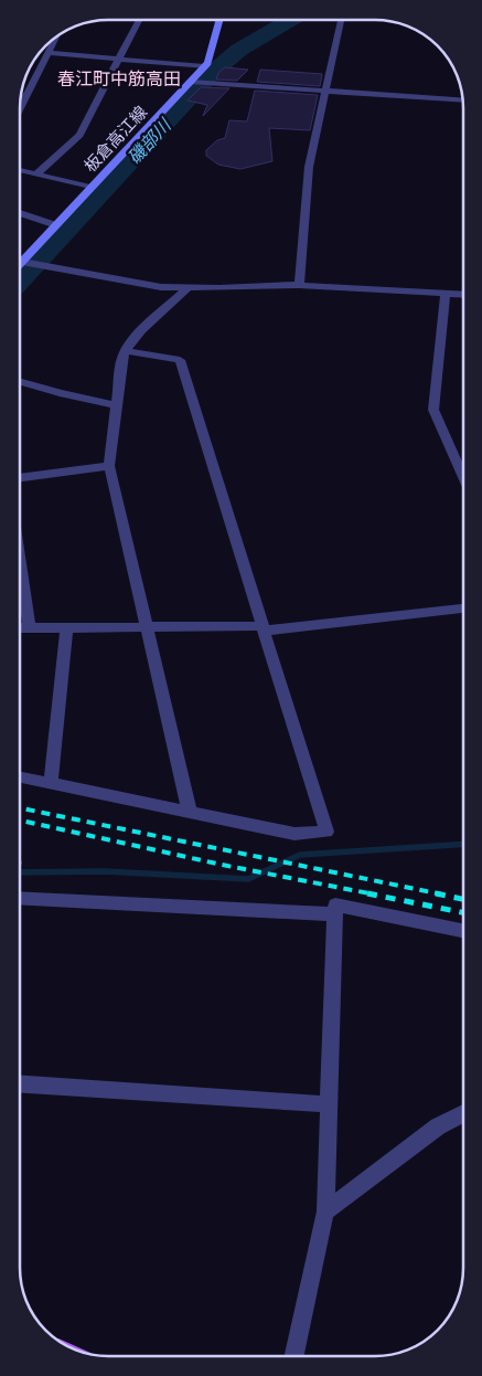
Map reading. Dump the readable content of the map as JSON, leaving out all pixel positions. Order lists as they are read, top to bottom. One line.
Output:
{"streets":{"main road":["板倉高江線"]},"districts":["春江町中筋高田"],"water":["磯部川"]}
